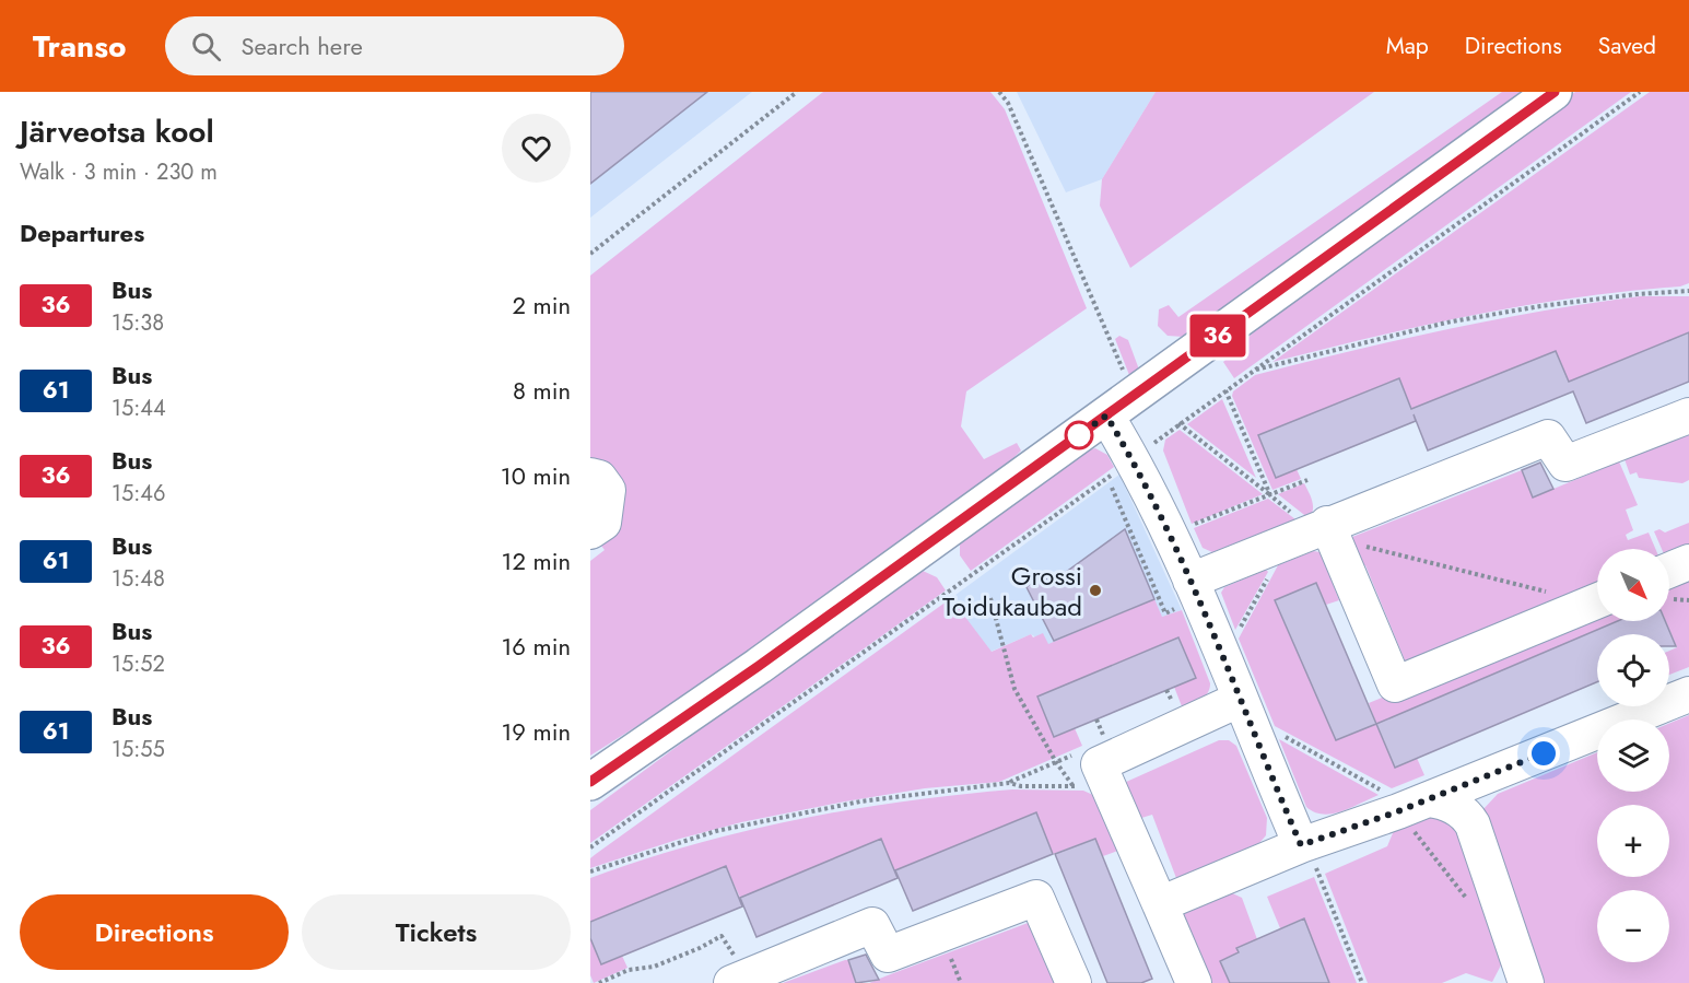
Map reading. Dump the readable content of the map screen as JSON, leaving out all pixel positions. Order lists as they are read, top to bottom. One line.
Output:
{"places":["Grossi Toidukaubad"],"lines":["bus line 36"],"north":"bottom right","page":{"header":"Transo","search":"Search here","nav":["Map","Directions","Saved"],"heading":[["Järveotsa kool","Walk · 3 min · 230 m"],"Departures"],"on_map":"36","list":[{"mark":"36","name":"Bus","note":"15:38","value":"2 min"},{"mark":"61","name":"Bus","note":"15:44","value":"8 min"},{"mark":"36","name":"Bus","note":"15:46","value":"10 min"},{"mark":"61","name":"Bus","note":"15:48","value":"12 min"},{"mark":"36","name":"Bus","note":"15:52","value":"16 min"},{"mark":"61","name":"Bus","note":"15:55","value":"19 min"}],"map_buttons":["+","−"],"buttons":["Directions","Tickets"]}}
